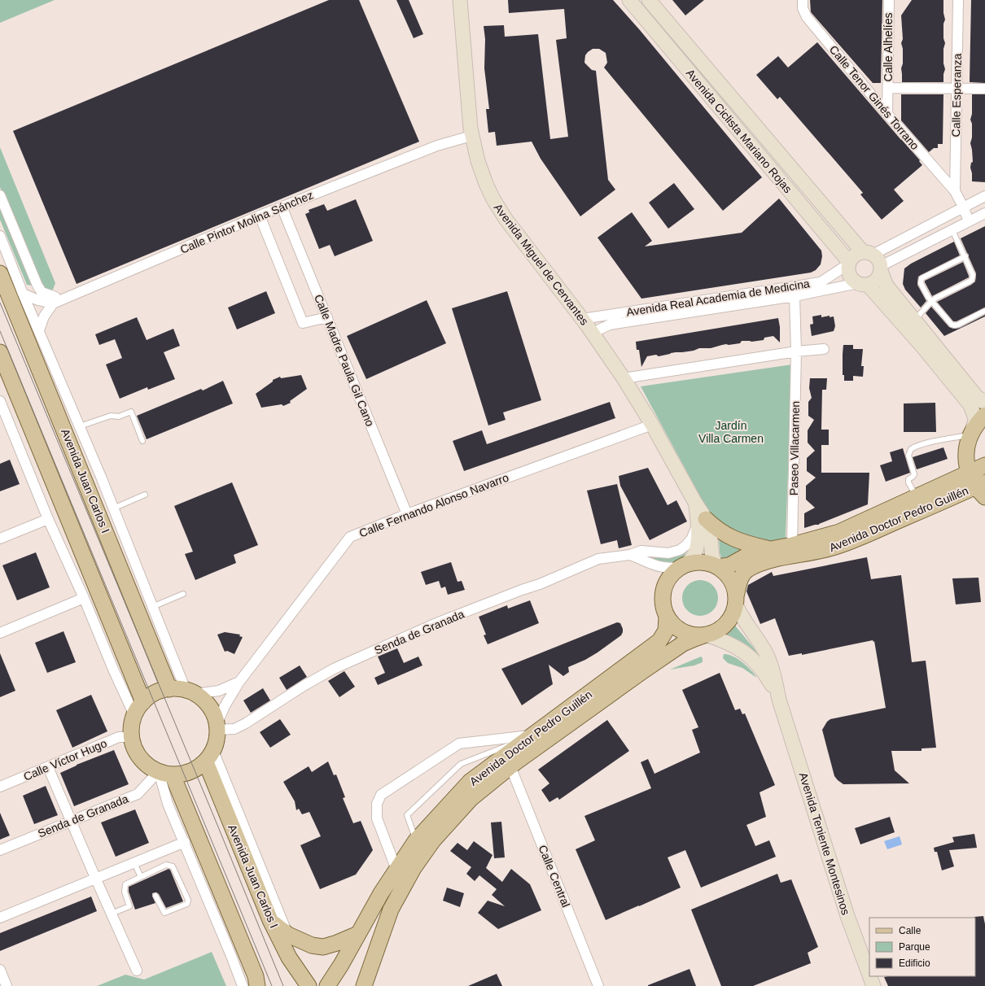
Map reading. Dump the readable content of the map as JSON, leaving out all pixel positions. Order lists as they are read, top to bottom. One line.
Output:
{"streets":{"main road":["Avenida Ciclista Mariano Rojas","Avenida Miguel de Cervantes","Avenida Juan Carlos I","Avenida Doctor Pedro Guillén","Avenida Teniente Montesinos"],"street":["Calle Alhelíes","Calle Esperanza","Calle Tenor Ginés Torrano","Calle Pintor Molina Sánchez","Avenida Real Academia de Medicina","Calle Madre Paula Gil Cano","Paseo Villacarmen","Calle Fernando Alonso Navarro","Senda de Granada","Calle Víctor Hugo","Calle Central"]},"crossings":[["Calle Alhelíes","Calle Tenor Ginés Torrano"],["Calle Esperanza","Calle Tenor Ginés Torrano"],["Avenida Ciclista Mariano Rojas","Avenida Real Academia de Medicina"],["Calle Pintor Molina Sánchez","Avenida Miguel de Cervantes"],["Calle Pintor Molina Sánchez","Calle Madre Paula Gil Cano"],["Avenida Miguel de Cervantes","Avenida Real Academia de Medicina"],["Avenida Miguel de Cervantes","Calle Fernando Alonso Navarro"],["Avenida Miguel de Cervantes","Avenida Doctor Pedro Guillén"],["Avenida Miguel de Cervantes","Senda de Granada"],["Avenida Miguel de Cervantes","Avenida Teniente Montesinos"],["Avenida Real Academia de Medicina","Paseo Villacarmen"],["Calle Madre Paula Gil Cano","Calle Fernando Alonso Navarro"],["Paseo Villacarmen","Avenida Doctor Pedro Guillén"],["Avenida Juan Carlos I","Calle Fernando Alonso Navarro"],["Avenida Juan Carlos I","Senda de Granada"],["Avenida Juan Carlos I","Calle Víctor Hugo"],["Calle Fernando Alonso Navarro","Senda de Granada"],["Calle Fernando Alonso Navarro","Calle Víctor Hugo"],["Avenida Doctor Pedro Guillén","Avenida Teniente Montesinos"],["Avenida Doctor Pedro Guillén","Calle Central"],["Senda de Granada","Calle Víctor Hugo"]],"parks":["Jardín Villa Carmen"],"legend":["Calle","Parque","Edificio"]}
